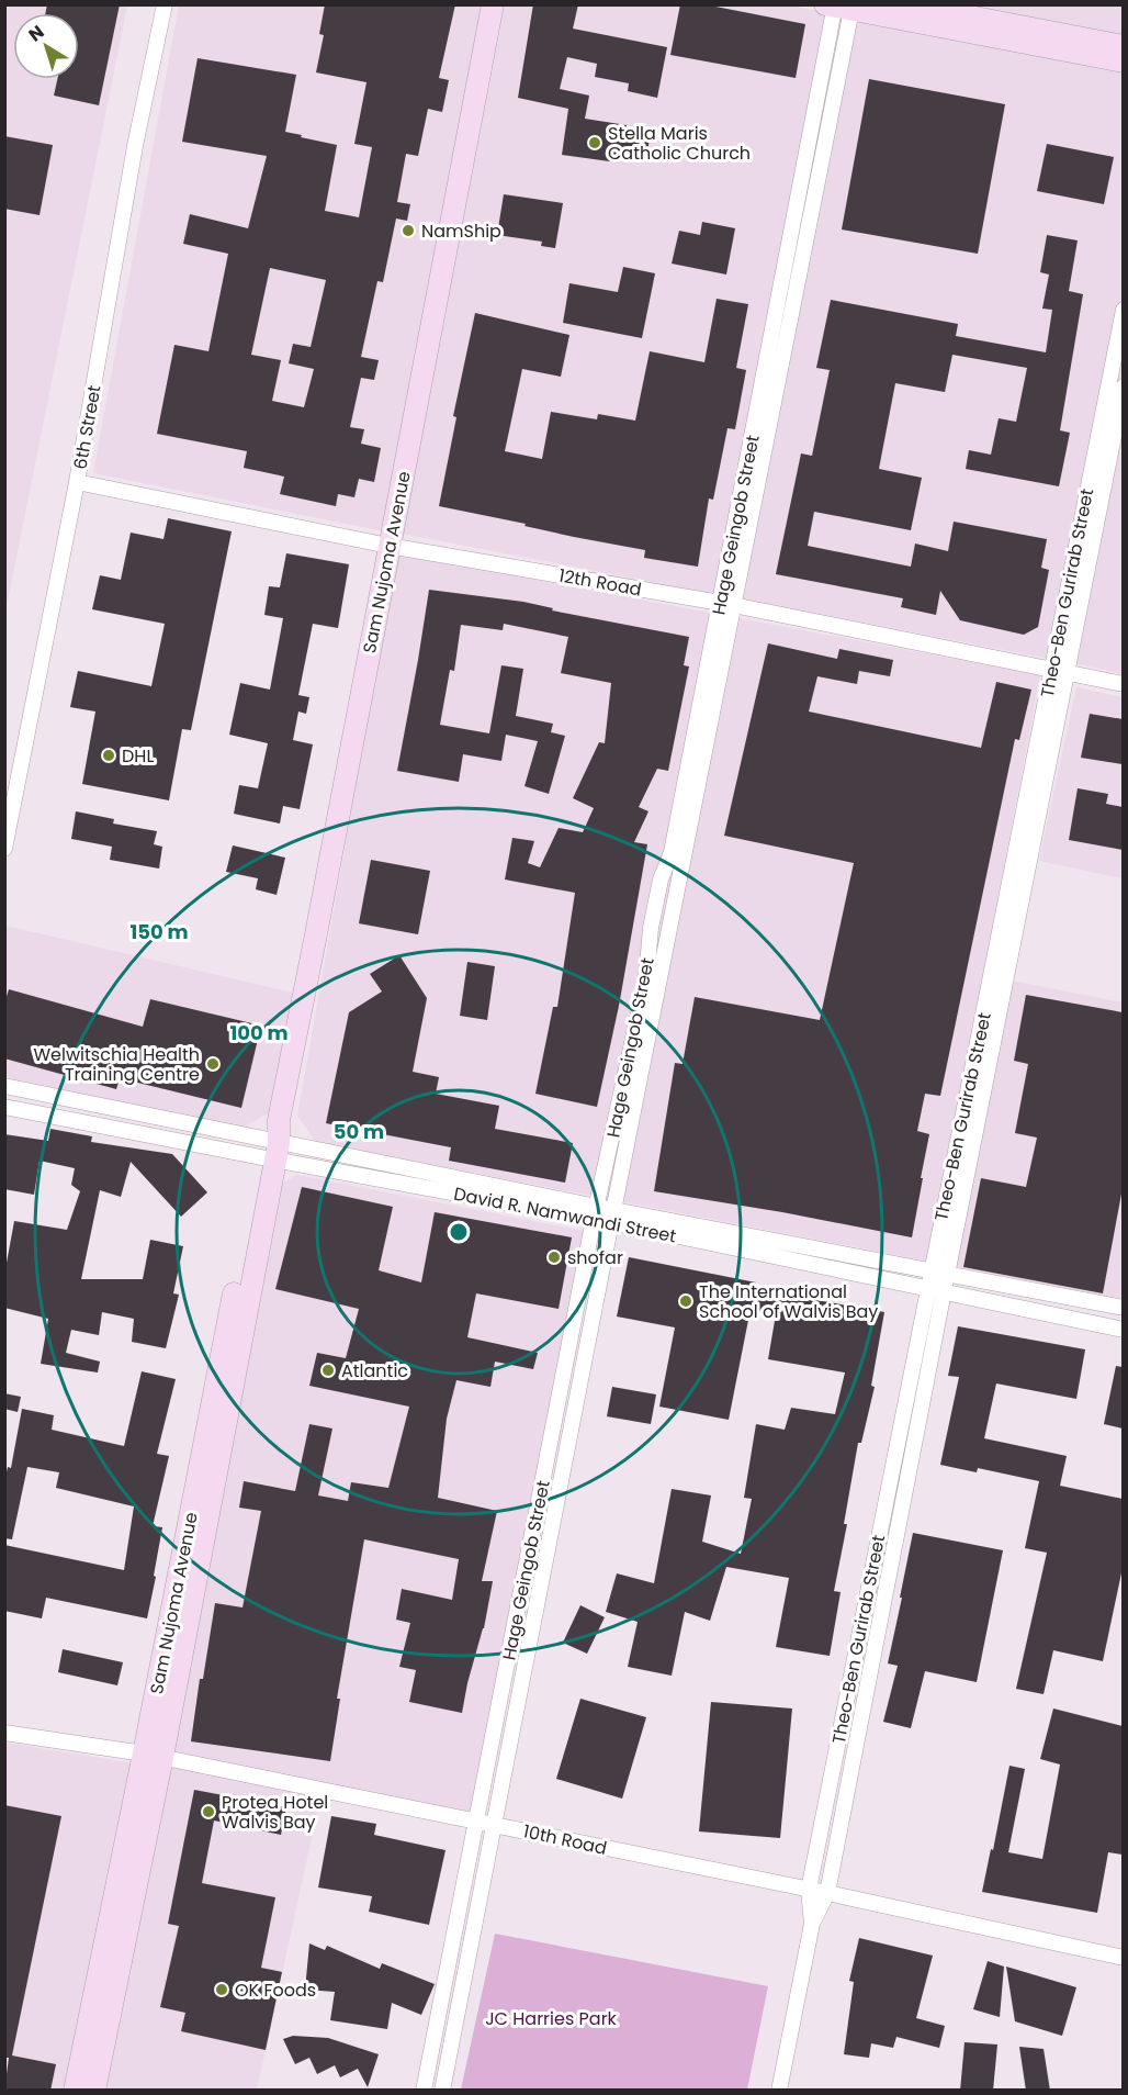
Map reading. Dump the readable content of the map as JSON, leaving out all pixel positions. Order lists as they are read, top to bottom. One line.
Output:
{"streets":{"main road":["Sam Nujoma Avenue"],"street":["6th Street","Hage Geingob Street","12th Road","Theo-Ben Gurirab Street","David R. Namwandi Street","10th Road"]},"crossings":[["6th Street","12th Road"],["Hage Geingob Street","12th Road"],["Hage Geingob Street","David R. Namwandi Street"],["Hage Geingob Street","10th Road"],["Sam Nujoma Avenue","12th Road"],["Sam Nujoma Avenue","David R. Namwandi Street"],["Sam Nujoma Avenue","10th Road"],["12th Road","Theo-Ben Gurirab Street"],["Theo-Ben Gurirab Street","David R. Namwandi Street"],["Theo-Ben Gurirab Street","10th Road"]],"parks":["JC Harries Park"],"places":["Stella Maris Catholic Church","NamShip","DHL","Welwitschia Health Training Centre","shofar","The International School of Walvis Bay","Atlantic","Protea Hotel Walvis Bay","OK Foods"],"north":"top left","rings":["150 m","100 m","50 m"]}
